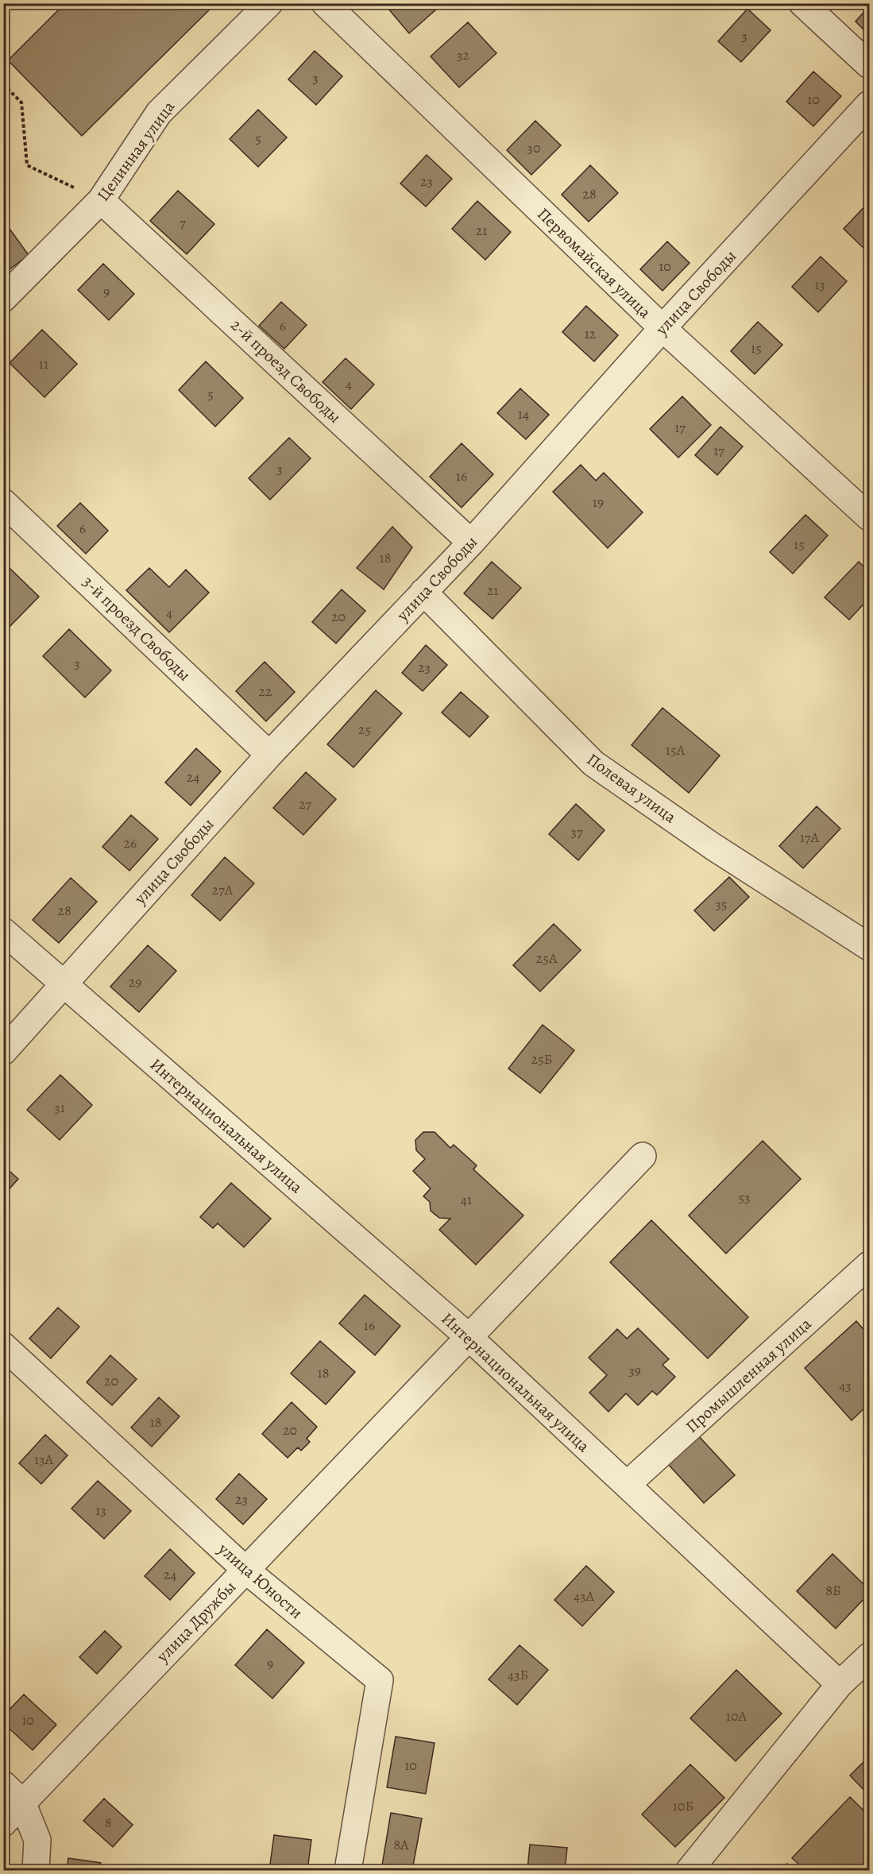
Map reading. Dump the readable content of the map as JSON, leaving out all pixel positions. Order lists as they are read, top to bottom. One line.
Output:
{"streets":{"street":["Целинная улица","Первомайская улица","улица Свободы","2-й проезд Свободы","3-й проезд Свободы","Полевая улица","Интернациональная улица","Промышленная улица","улица Юности","улица Дружбы"]},"crossings":[["Целинная улица","2-й проезд Свободы"],["Первомайская улица","улица Свободы"],["улица Свободы","2-й проезд Свободы"],["улица Свободы","3-й проезд Свободы"],["улица Свободы","Полевая улица"],["улица Свободы","Интернациональная улица"],["Интернациональная улица","Промышленная улица"],["Интернациональная улица","улица Дружбы"],["улица Юности","улица Дружбы"]],"house_numbers":["3","32","3","10","5","30","23","28","7","21","10","13","9","6","12","15","11","4","5","14","17","17","3","16","19","6","15","18","21","4","20","3","23","22","25","15А","24","27","37","17А","26","27А","35","28","25А","29","25Б","31","53","41","16","39","18","20","43","18","20","13А","23","13","24","8Б","43А","9","43Б","10А","10","10","10Б","8","8А"]}
